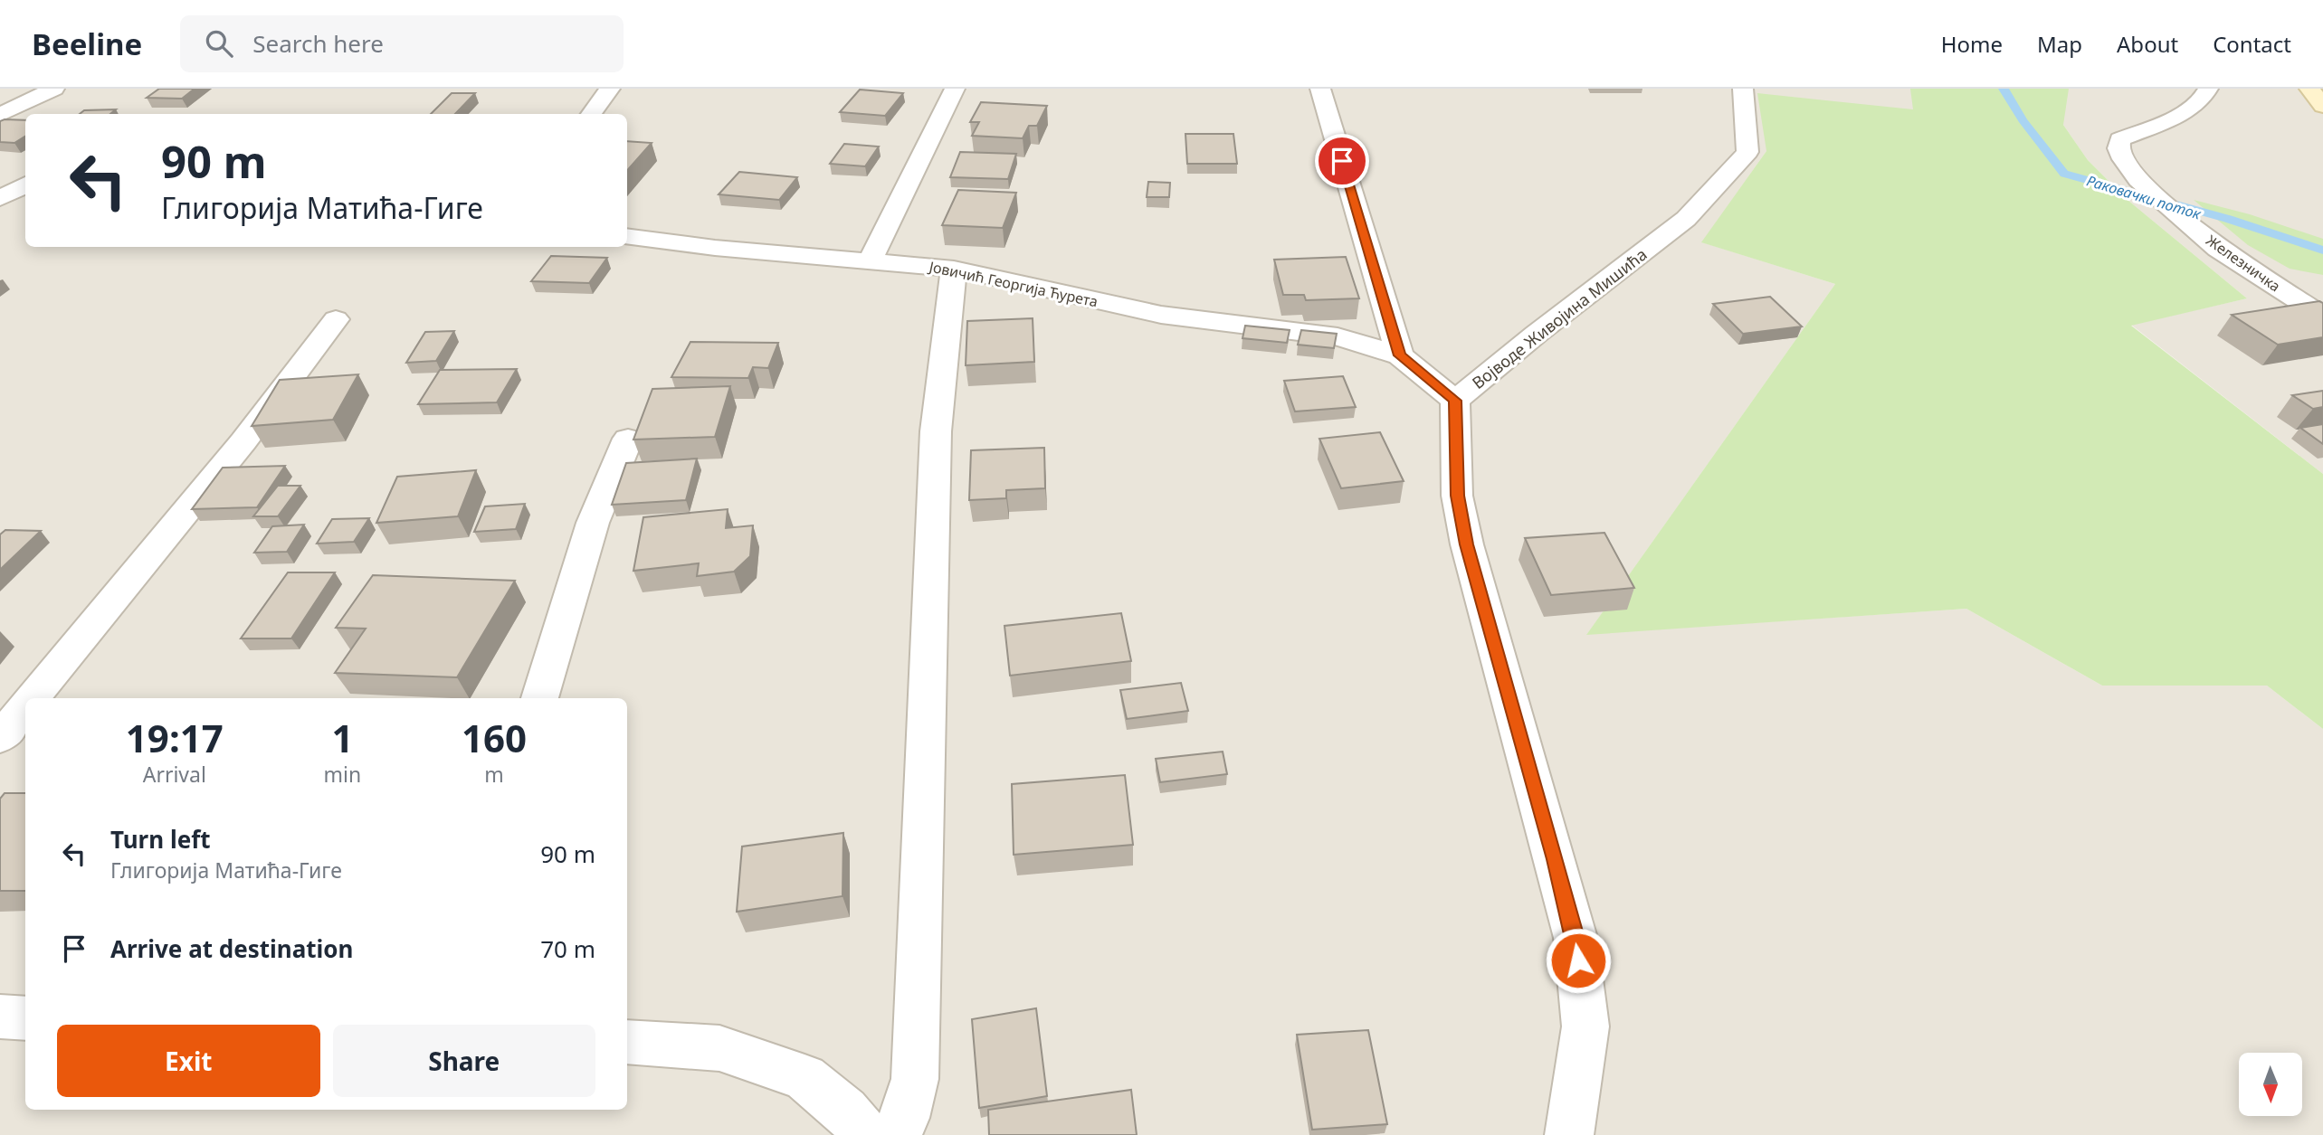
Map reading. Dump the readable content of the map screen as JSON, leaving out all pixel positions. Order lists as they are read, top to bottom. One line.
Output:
{"streets":{"street":["Железничка","Јовичић Георгија Ћурета","Војводе Живојина Мишића"]},"water":["Раковачки поток"],"north":"bottom","page":{"header":"Beeline","search":"Search here","nav":["Home","Map","About","Contact"],"turn":["90 m","Глигорија Матића-Гиге"],"eta":["19:17","Arrival","1","min","160","m"],"list":[{"name":"Turn left","note":"Глигорија Матића-Гиге","value":"90 m"},{"name":"Arrive at destination","value":"70 m"}],"buttons":["Exit","Share"]}}
